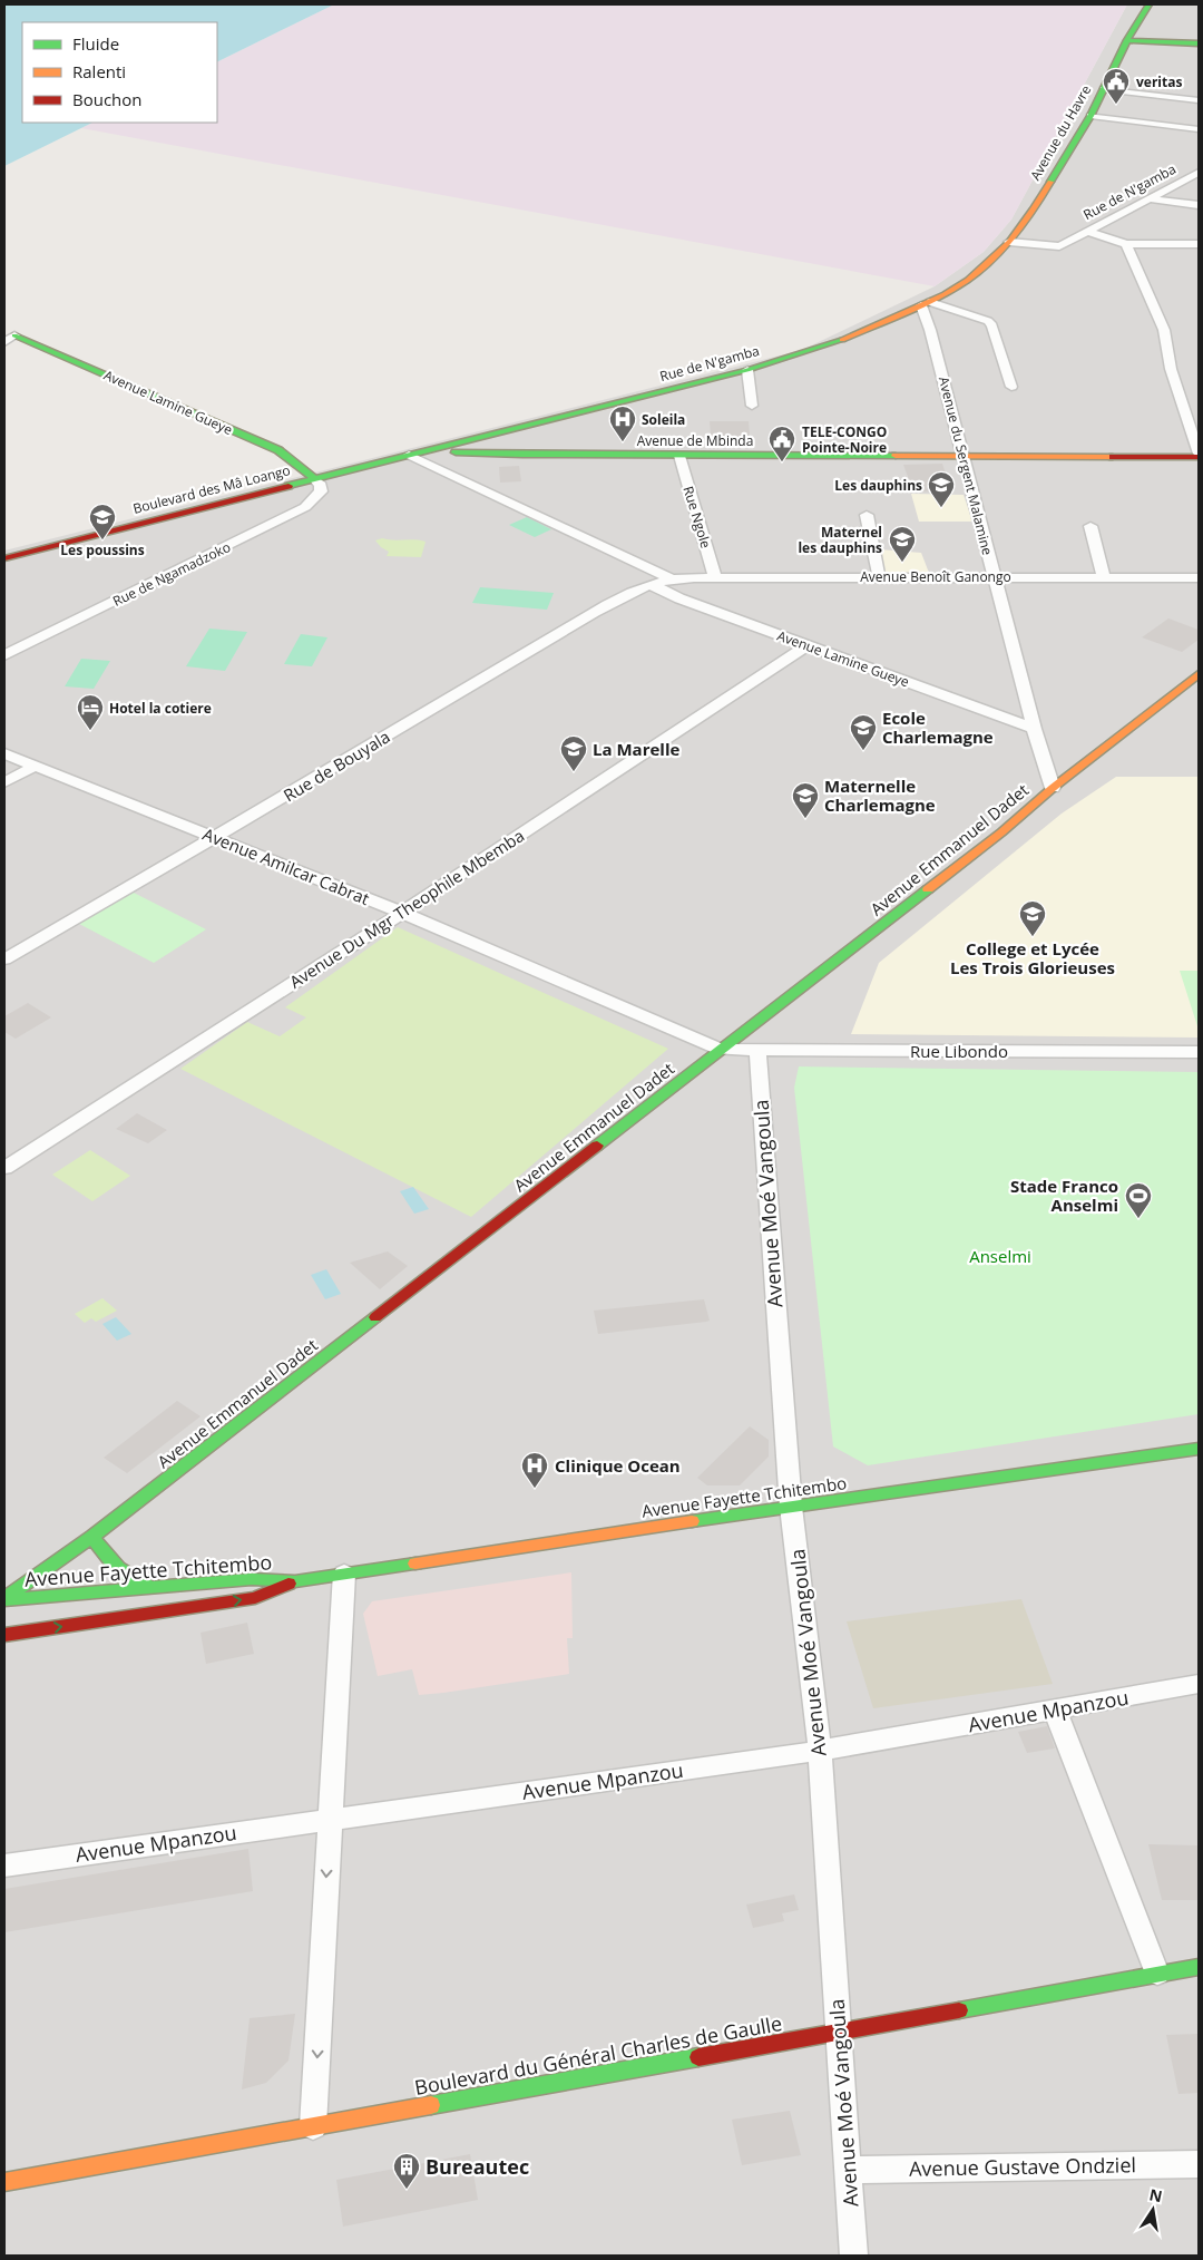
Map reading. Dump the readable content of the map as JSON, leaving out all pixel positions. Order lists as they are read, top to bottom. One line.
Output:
{"streets":{"street":["Avenue du Havre","Rue de N'gamba","Avenue Lamine Gueye","Avenue de Mbinda","Avenue du Sergent Malamine","Boulevard des Mâ Loango","Rue Ngole","Rue de Ngamadzoko","Avenue Benoît Ganongo","Rue de Bouyala","Avenue Emmanuel Dadet","Avenue Amilcar Cabrat","Avenue Du Mgr Theophile Mbemba","Rue Libondo","Avenue Moé Vangoula","Avenue Fayette Tchitembo","Avenue Mpanzou","Boulevard du Général Charles de Gaulle","Avenue Gustave Ondziel"]},"crossings":[["Avenue du Havre","Rue de N'gamba"],["Rue de N'gamba","Avenue de Mbinda"],["Rue de N'gamba","Avenue du Sergent Malamine"],["Rue de N'gamba","Boulevard des Mâ Loango"],["Avenue Lamine Gueye","Avenue du Sergent Malamine"],["Avenue Lamine Gueye","Boulevard des Mâ Loango"],["Avenue Lamine Gueye","Rue de Ngamadzoko"],["Avenue Lamine Gueye","Rue de Bouyala"],["Avenue Lamine Gueye","Avenue Du Mgr Theophile Mbemba"],["Avenue de Mbinda","Avenue du Sergent Malamine"],["Avenue de Mbinda","Boulevard des Mâ Loango"],["Avenue de Mbinda","Rue Ngole"],["Avenue du Sergent Malamine","Avenue Benoît Ganongo"],["Avenue du Sergent Malamine","Avenue Emmanuel Dadet"],["Boulevard des Mâ Loango","Rue de Ngamadzoko"],["Rue Ngole","Avenue Benoît Ganongo"],["Avenue Benoît Ganongo","Rue de Bouyala"],["Rue de Bouyala","Avenue Amilcar Cabrat"],["Avenue Emmanuel Dadet","Avenue Amilcar Cabrat"],["Avenue Emmanuel Dadet","Rue Libondo"],["Avenue Emmanuel Dadet","Avenue Fayette Tchitembo"],["Avenue Amilcar Cabrat","Avenue Du Mgr Theophile Mbemba"],["Avenue Amilcar Cabrat","Rue Libondo"],["Rue Libondo","Avenue Moé Vangoula"],["Avenue Moé Vangoula","Avenue Fayette Tchitembo"],["Avenue Moé Vangoula","Avenue Mpanzou"],["Avenue Moé Vangoula","Boulevard du Général Charles de Gaulle"],["Avenue Moé Vangoula","Avenue Gustave Ondziel"]],"parks":["Anselmi"],"places":{"public building":["veritas","TELE-CONGO Pointe-Noire"],"hospital":["Soleila","Clinique Ocean"],"school or university":["Les dauphins","Les poussins","Maternel les dauphins","Ecole Charlemagne","La Marelle","Maternelle Charlemagne","College et Lycée Les Trois Glorieuses"],"hotel":["Hotel la cotiere"],"sports":["Stade Franco Anselmi"],"building":["Bureautec"]},"legend":["Fluide","Ralenti","Bouchon"],"north":"top"}
